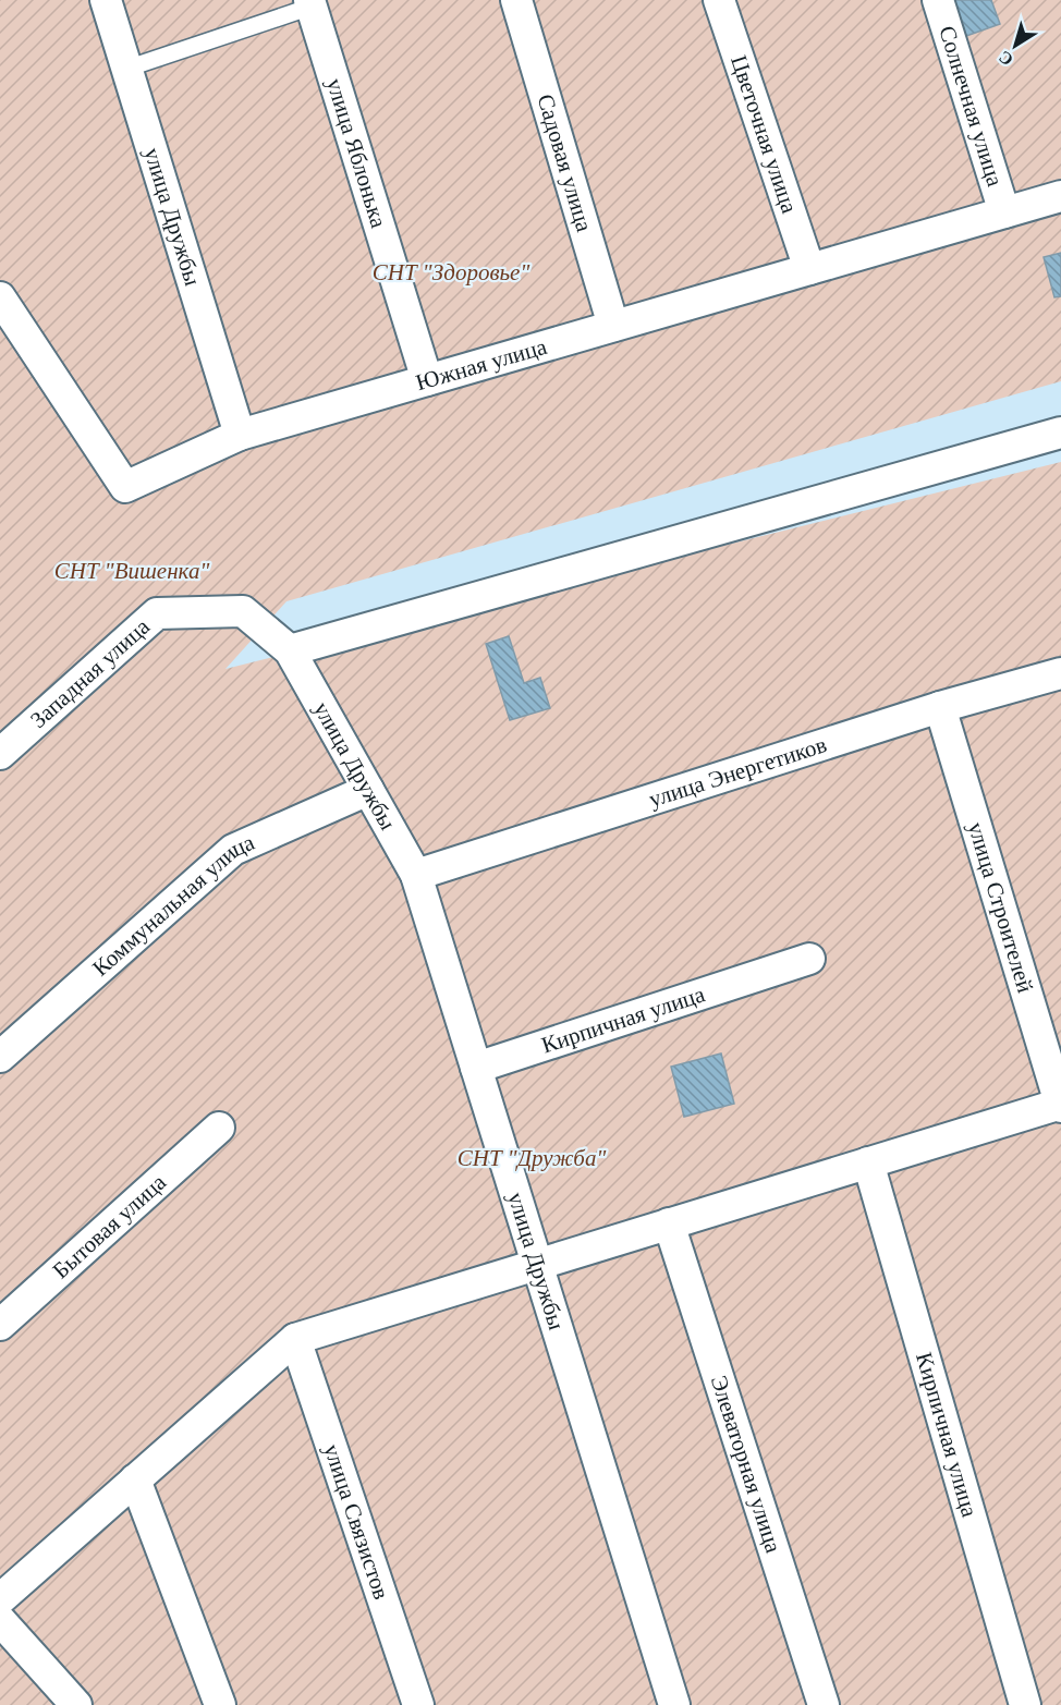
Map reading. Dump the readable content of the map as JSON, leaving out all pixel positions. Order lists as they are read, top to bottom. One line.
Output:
{"streets":{"street":["Солнечная улица","Цветочная улица","улица Яблонька","Садовая улица","улица Дружбы","Южная улица","Западная улица","улица Энергетиков","улица Строителей","Коммунальная улица","Кирпичная улица","Бытовая улица","Элеваторная улица","улица Связистов"]},"crossings":[["Солнечная улица","Южная улица"],["Цветочная улица","Южная улица"],["улица Яблонька","Южная улица"],["Садовая улица","Южная улица"],["улица Дружбы","Южная улица"],["улица Дружбы","Западная улица"],["улица Дружбы","улица Энергетиков"],["улица Дружбы","Коммунальная улица"],["улица Дружбы","Кирпичная улица"],["улица Энергетиков","улица Строителей"]],"parks":["СНТ \"Здоровье\"","СНТ \"Вишенка\"","СНТ \"Дружба\""],"north":"bottom left"}
